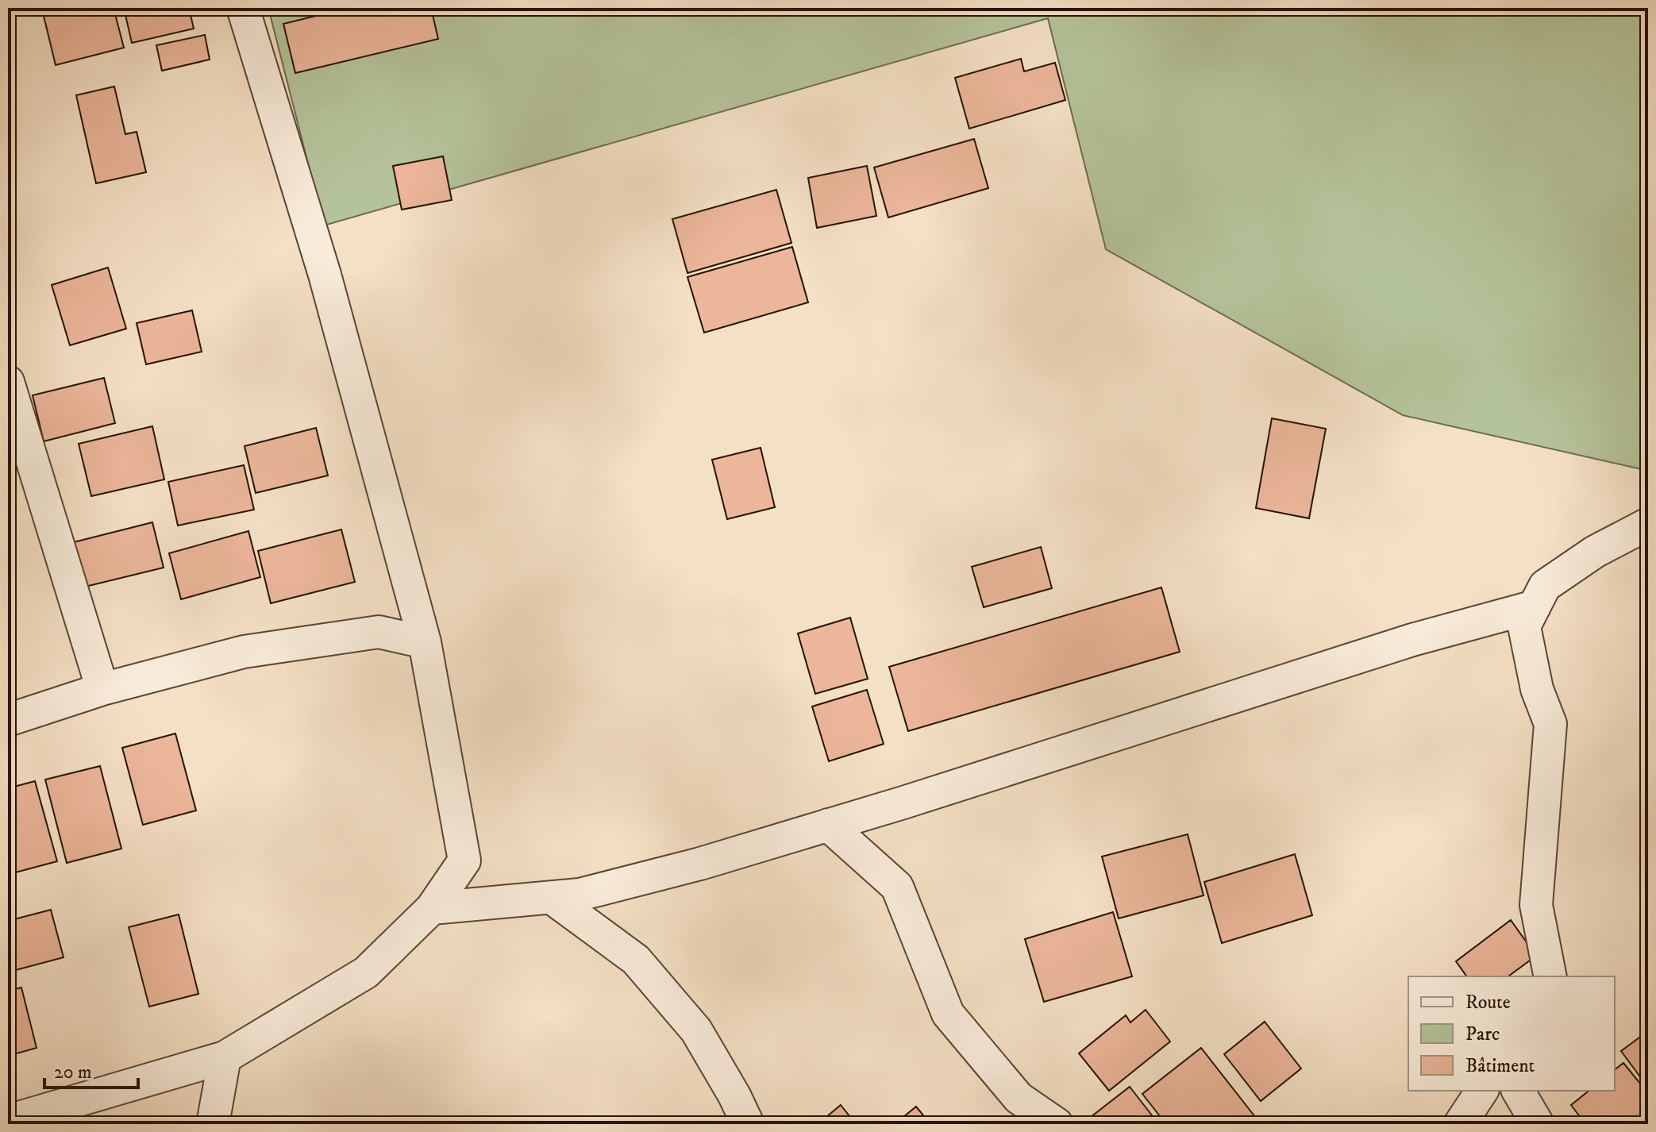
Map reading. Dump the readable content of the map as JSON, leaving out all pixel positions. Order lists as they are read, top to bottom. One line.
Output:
{"legend":["Route","Parc","Bâtiment"],"scale_bar":"20 m"}
